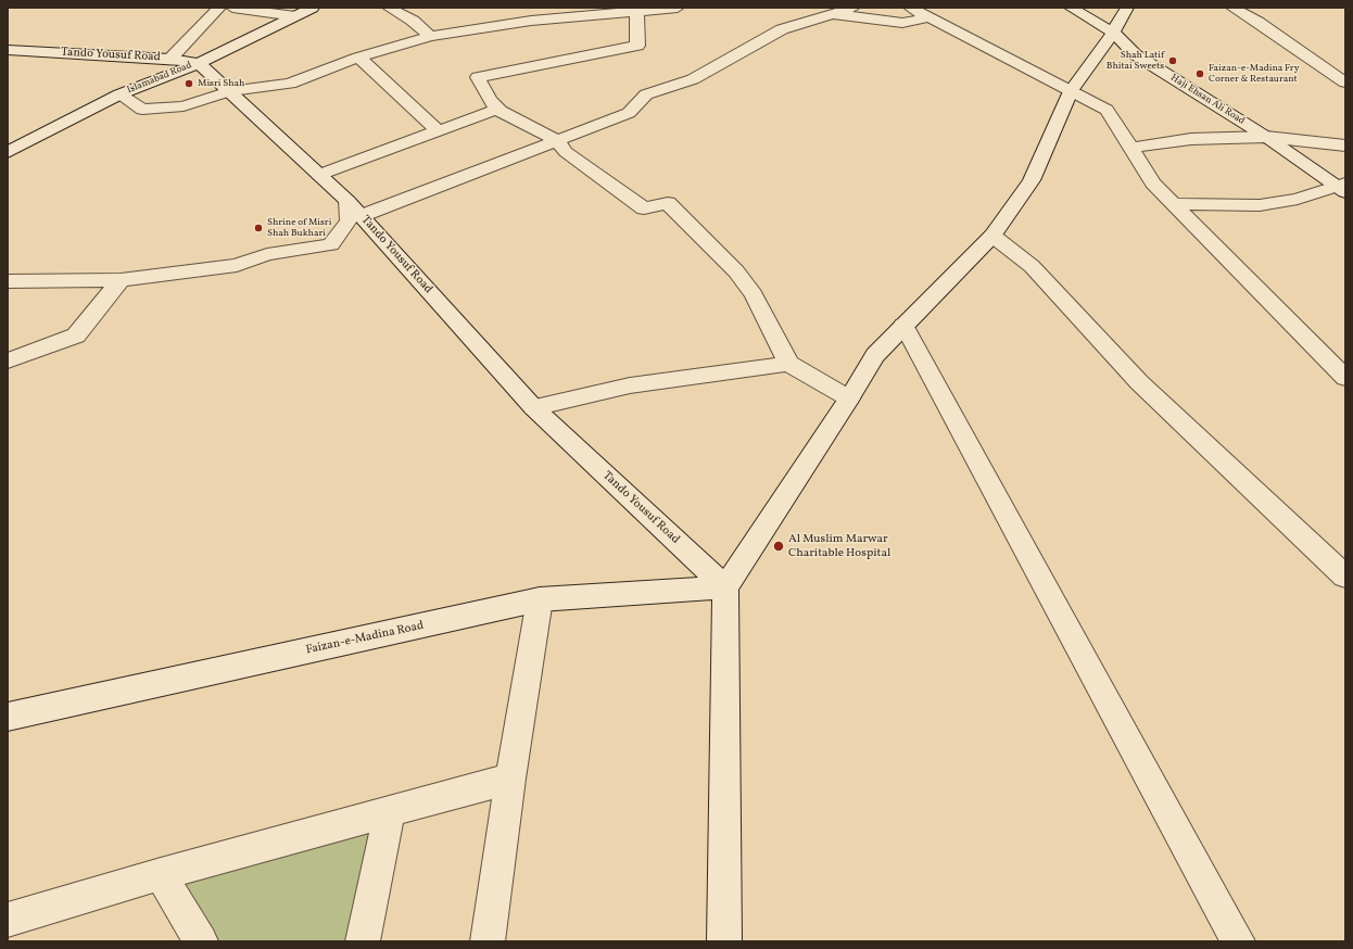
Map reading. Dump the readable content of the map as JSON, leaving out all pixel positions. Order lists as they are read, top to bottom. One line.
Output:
{"streets":{"street":["Tando Yousuf Road","Islamabad Road","Haji Ehsan Ali Road","Faizan-e-Madina Road"]},"crossings":[["Tando Yousuf Road","Islamabad Road"],["Tando Yousuf Road","Faizan-e-Madina Road"]],"places":["Shah Latif Bhitai Sweets","Faizan-e-Madina Fry Corner & Restaurant","Misri Shah","Shrine of Misri Shah Bukhari","Al Muslim Marwar Charitable Hospital"]}
